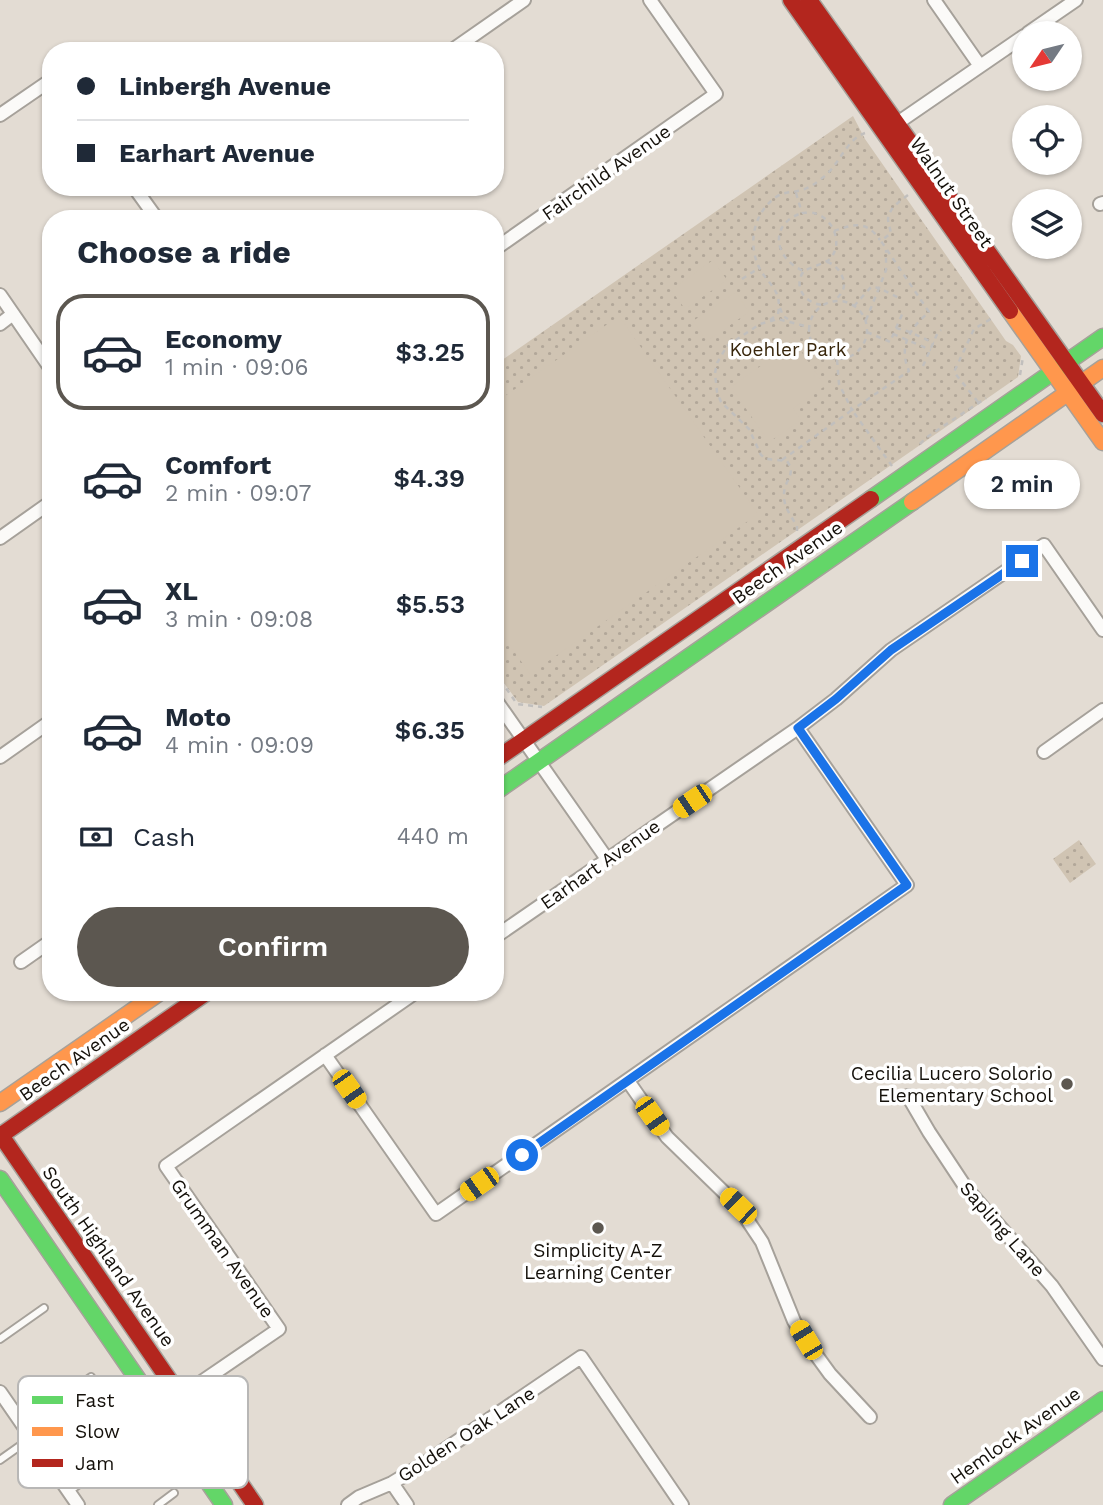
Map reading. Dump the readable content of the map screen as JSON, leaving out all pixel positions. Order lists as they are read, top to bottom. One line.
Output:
{"streets":{"street":["Fairchild Avenue","Walnut Street","Beech Avenue","Earhart Avenue","Sapling Lane","Grumman Avenue","South Highland Avenue","Golden Oak Lane","Hemlock Avenue"]},"crossings":[["Walnut Street","Beech Avenue"],["Beech Avenue","South Highland Avenue"]],"parks":["Koehler Park"],"places":["Cecilia Lucero Solorio Elementary School","Simplicity A-Z Learning Center"],"legend":["Fast","Slow","Jam"],"north":"bottom left","page":{"banner":["Linbergh Avenue","Earhart Avenue"],"heading":"Choose a ride","list":[{"name":"Economy","note":"1 min · 09:06","value":"$3.25"},{"name":"Comfort","note":"2 min · 09:07","value":"$4.39"},{"name":"XL","note":"3 min · 09:08","value":"$5.53"},{"name":"Moto","note":"4 min · 09:09","value":"$6.35"}],"bubble":"2 min","pay":["Cash","440 m"],"buttons":"Confirm"}}
